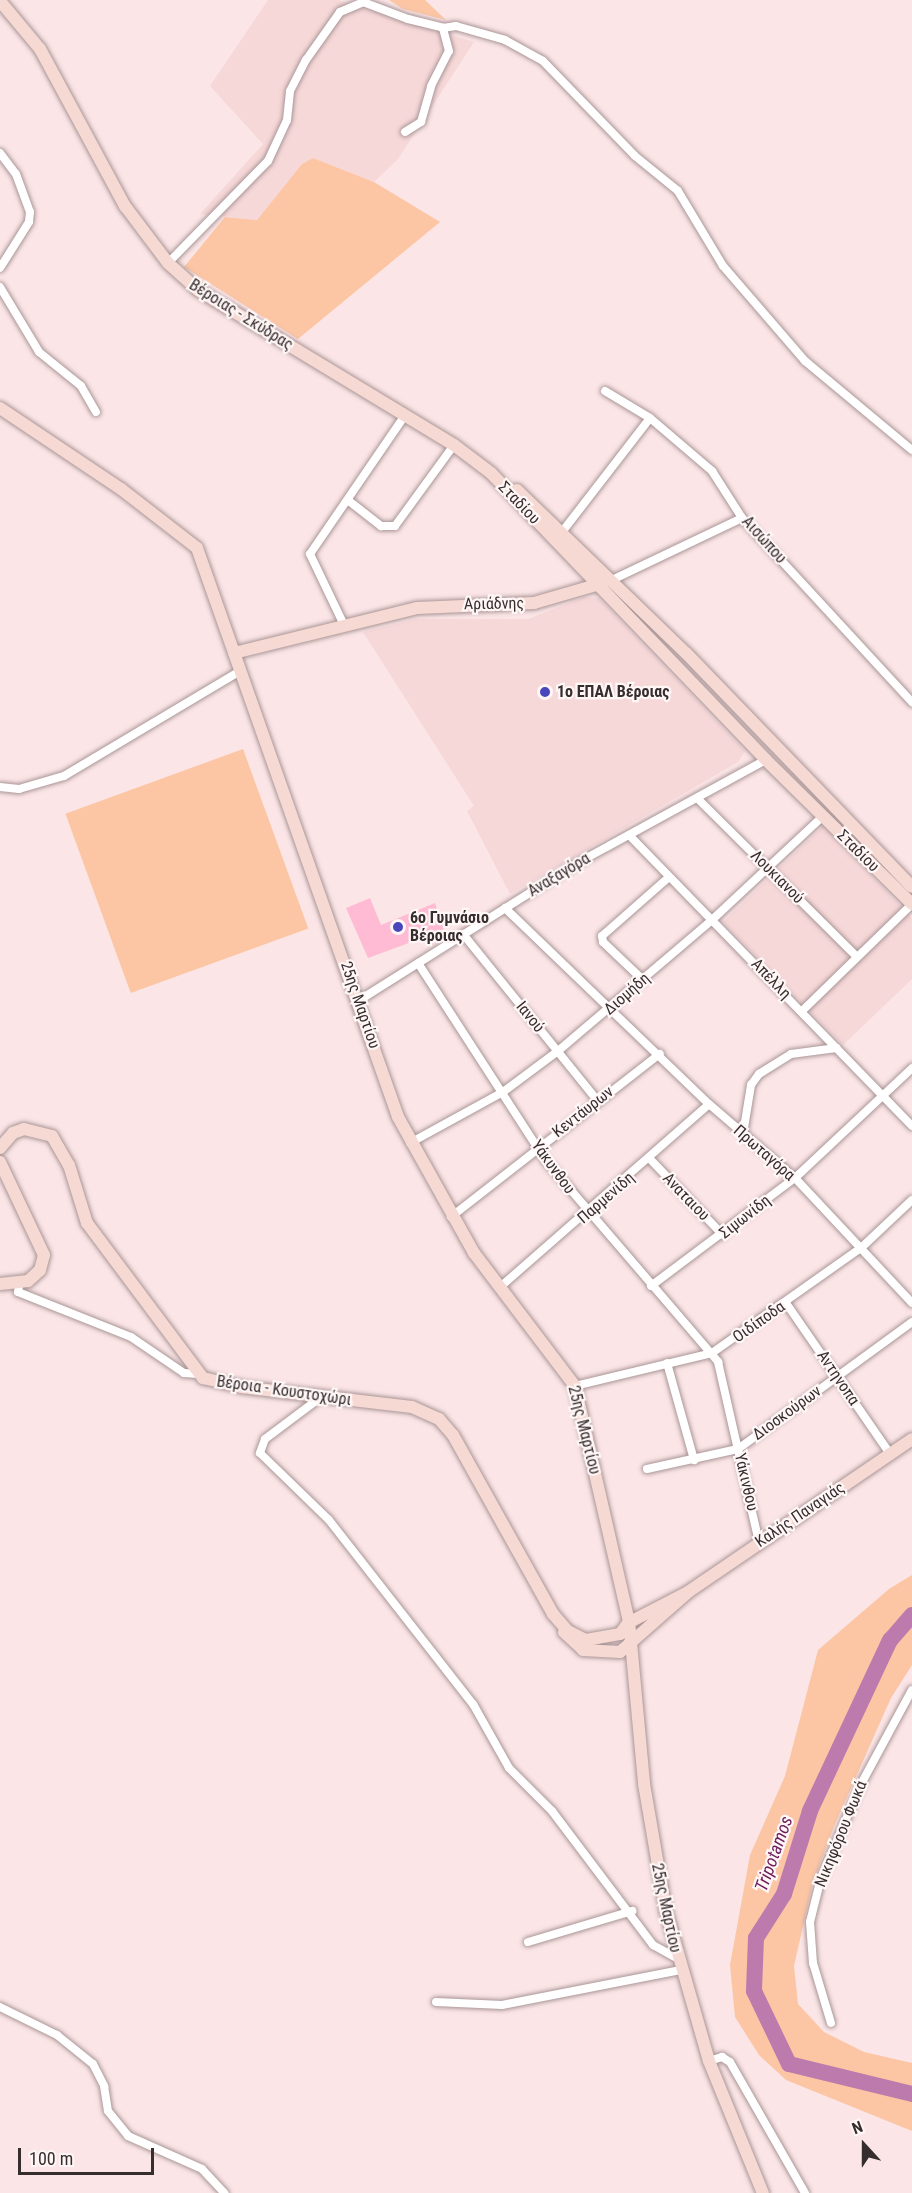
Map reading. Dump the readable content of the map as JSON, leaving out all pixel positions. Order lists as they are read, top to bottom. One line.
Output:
{"streets":{"street":["Βέροιας - Σκύδρας","Σταδίου","Αισώπου","Αριάδνης","Αναξαγόρα","Λουκιανού","Απέλλη","Διομήδη","25ης Μαρτίου","Ιανού","Κεντάυρων","Πρωταγόρα","Υάκυνθου","Αναταιου","Παρμενίδη","Σιμωνίδη","Οιδίποδα","Αντηνοπα","Βέροια - Κουστοχώρι","Διοσκούρων","Υάκινθου","Καλής Παναγιάς","Νικηφόρου Φωκά"]},"crossings":[["Βέροιας - Σκύδρας","Σταδίου"],["Σταδίου","Αριάδνης"],["Σταδίου","Αναξαγόρα"],["Σταδίου","Διομήδη"],["Αισώπου","Αριάδνης"],["Αριάδνης","25ης Μαρτίου"],["Αναξαγόρα","Λουκιανού"],["Αναξαγόρα","Απέλλη"],["Αναξαγόρα","25ης Μαρτίου"],["Αναξαγόρα","Ιανού"],["Αναξαγόρα","Πρωταγόρα"],["Αναξαγόρα","Υάκυνθου"],["Λουκιανού","Διομήδη"],["Απέλλη","Διομήδη"],["Απέλλη","Σιμωνίδη"],["Διομήδη","25ης Μαρτίου"],["Διομήδη","Ιανού"],["Διομήδη","Πρωταγόρα"],["Διομήδη","Υάκυνθου"],["25ης Μαρτίου","Κεντάυρων"],["25ης Μαρτίου","Παρμενίδη"],["25ης Μαρτίου","Οιδίποδα"],["25ης Μαρτίου","Βέροια - Κουστοχώρι"],["25ης Μαρτίου","Καλής Παναγιάς"],["Ιανού","Κεντάυρων"],["Κεντάυρων","Πρωταγόρα"],["Κεντάυρων","Υάκυνθου"],["Πρωταγόρα","Παρμενίδη"],["Πρωταγόρα","Σιμωνίδη"],["Πρωταγόρα","Οιδίποδα"],["Υάκυνθου","Παρμενίδη"],["Υάκυνθου","Σιμωνίδη"],["Υάκυνθου","Οιδίποδα"],["Υάκυνθου","Υάκινθου"],["Αναταιου","Παρμενίδη"],["Αναταιου","Σιμωνίδη"],["Οιδίποδα","Αντηνοπα"],["Οιδίποδα","Υάκινθου"],["Αντηνοπα","Διοσκούρων"],["Αντηνοπα","Καλής Παναγιάς"],["Βέροια - Κουστοχώρι","Καλής Παναγιάς"],["Διοσκούρων","Υάκινθου"],["Υάκινθου","Καλής Παναγιάς"]],"water":["Tripotamos"],"places":["1ο ΕΠΑΛ Βέροιας","6ο Γυμνάσιο Βέροιας"],"scale_bar":"100 m","north":"top"}
